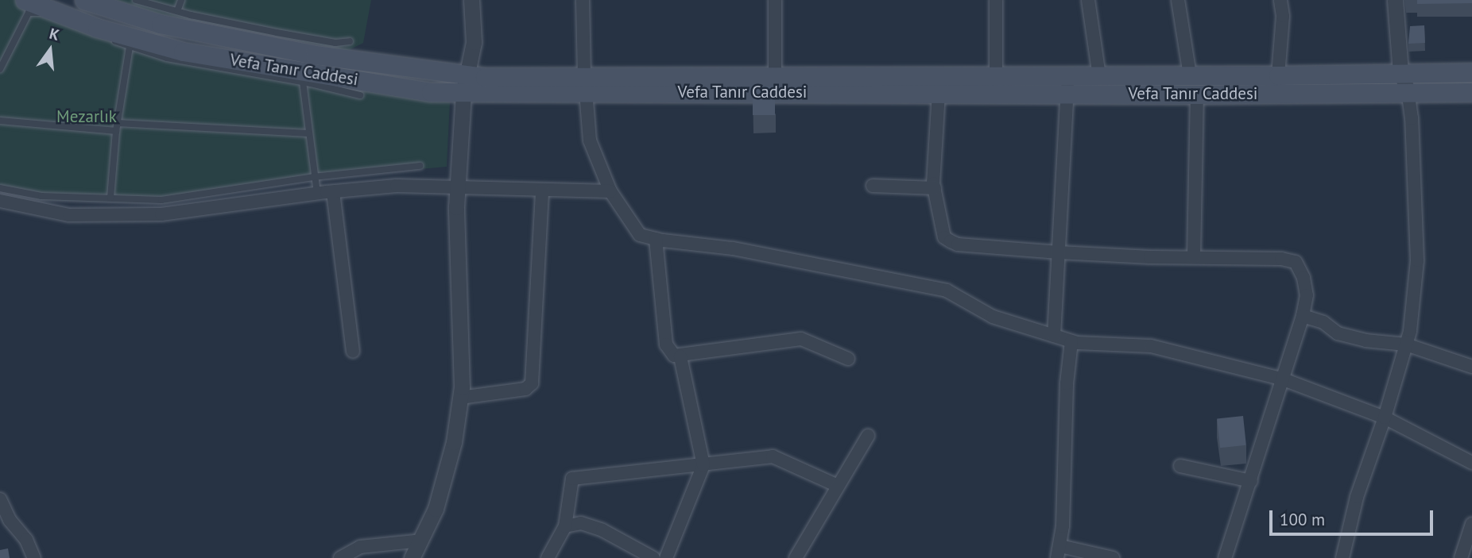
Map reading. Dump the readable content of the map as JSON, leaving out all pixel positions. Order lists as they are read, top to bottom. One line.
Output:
{"streets":{"main road":["Vefa Tanır Caddesi"]},"parks":["Mezarlık"],"scale_bar":"100 m","north":"top"}
